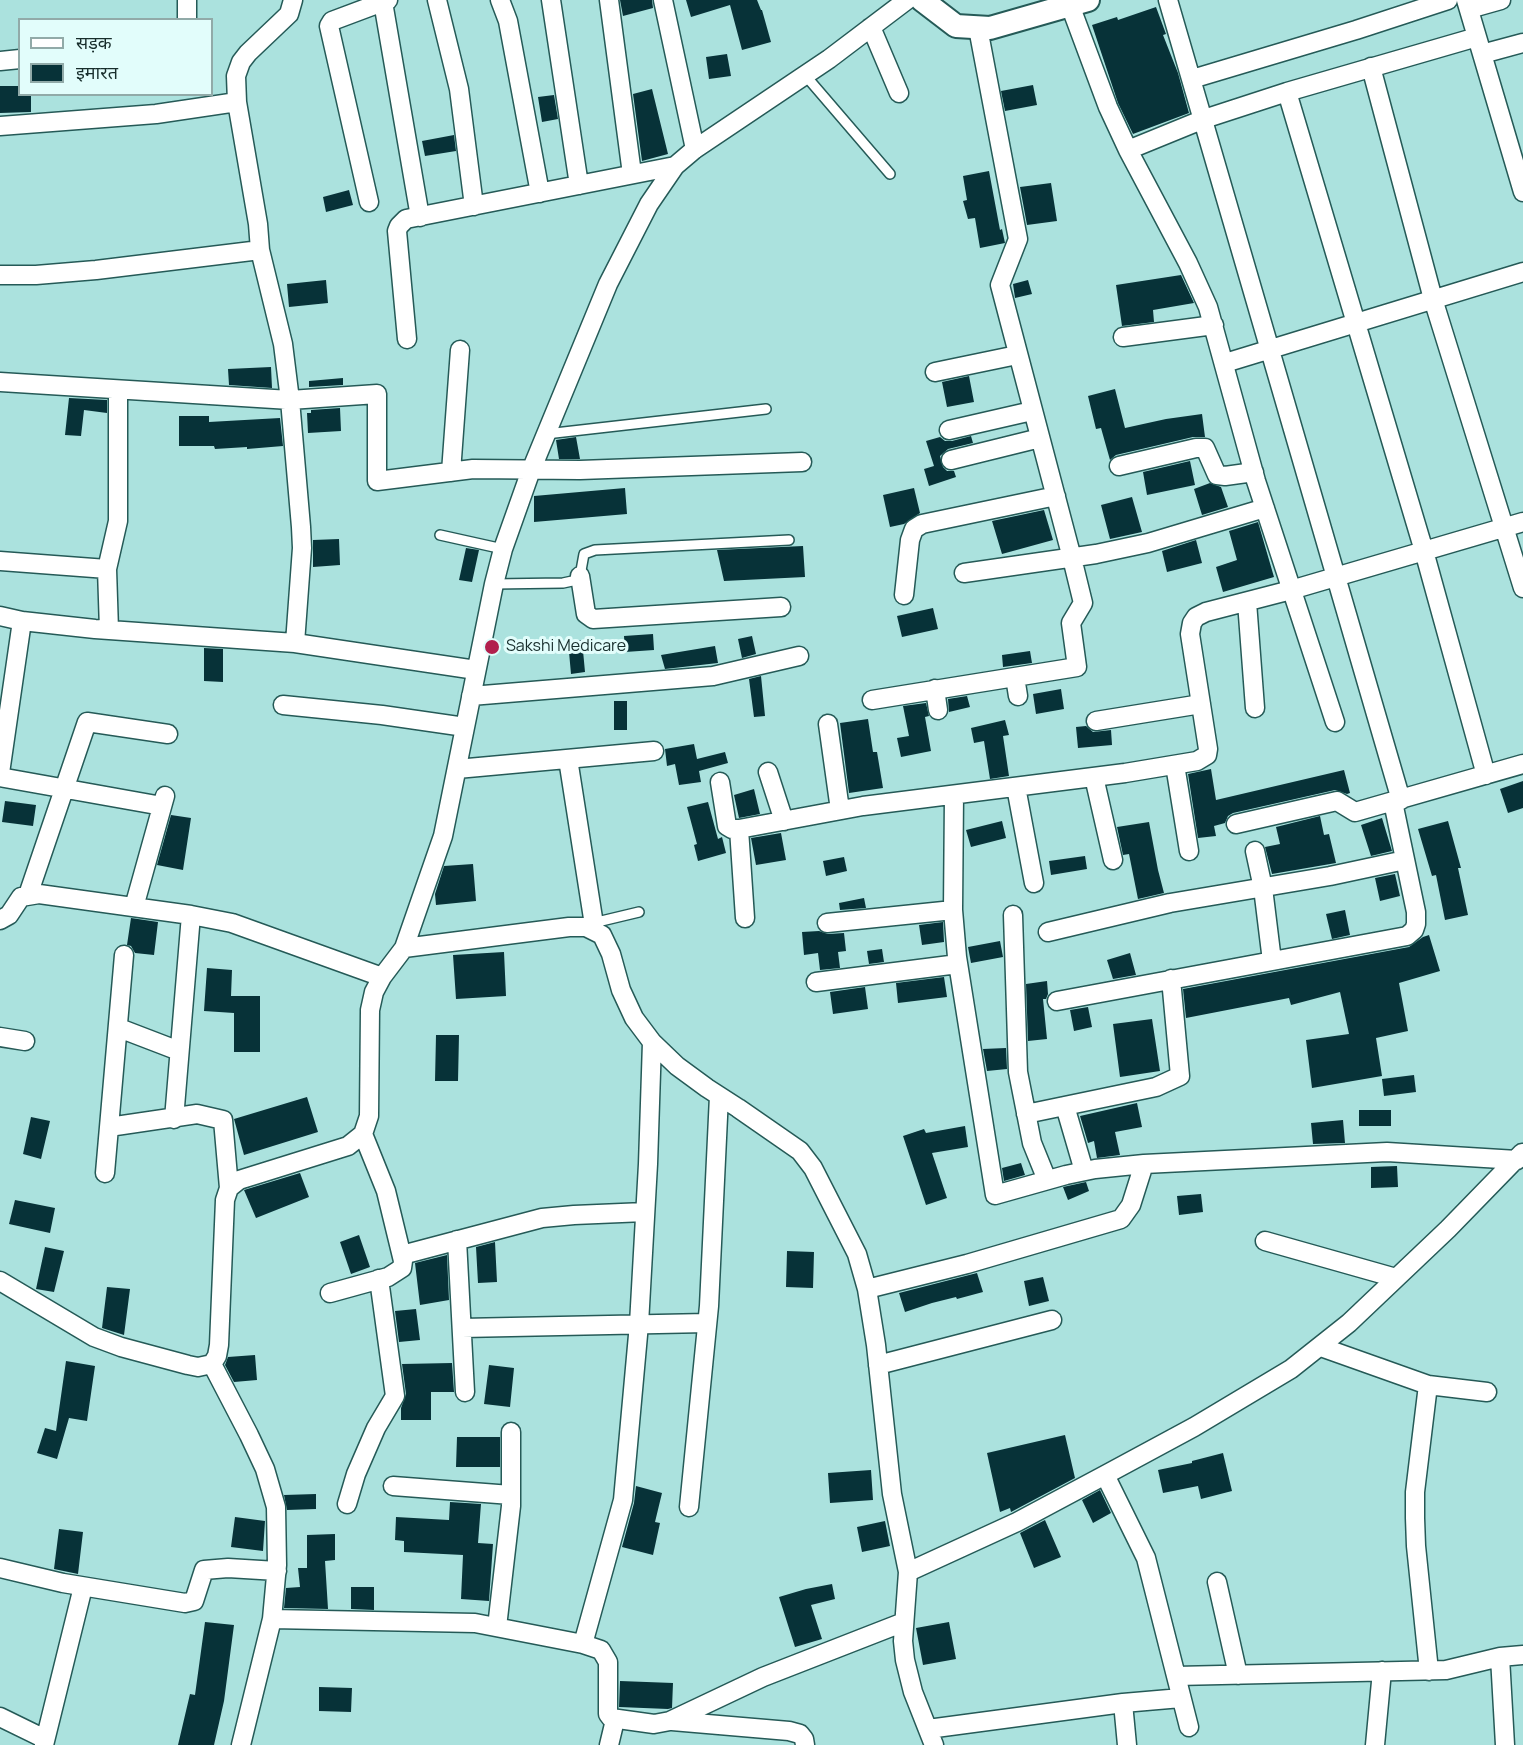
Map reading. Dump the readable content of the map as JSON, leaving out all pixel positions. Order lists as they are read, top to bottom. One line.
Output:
{"places":["Sakshi Medicare"],"legend":["सड़क","इमारत"]}
